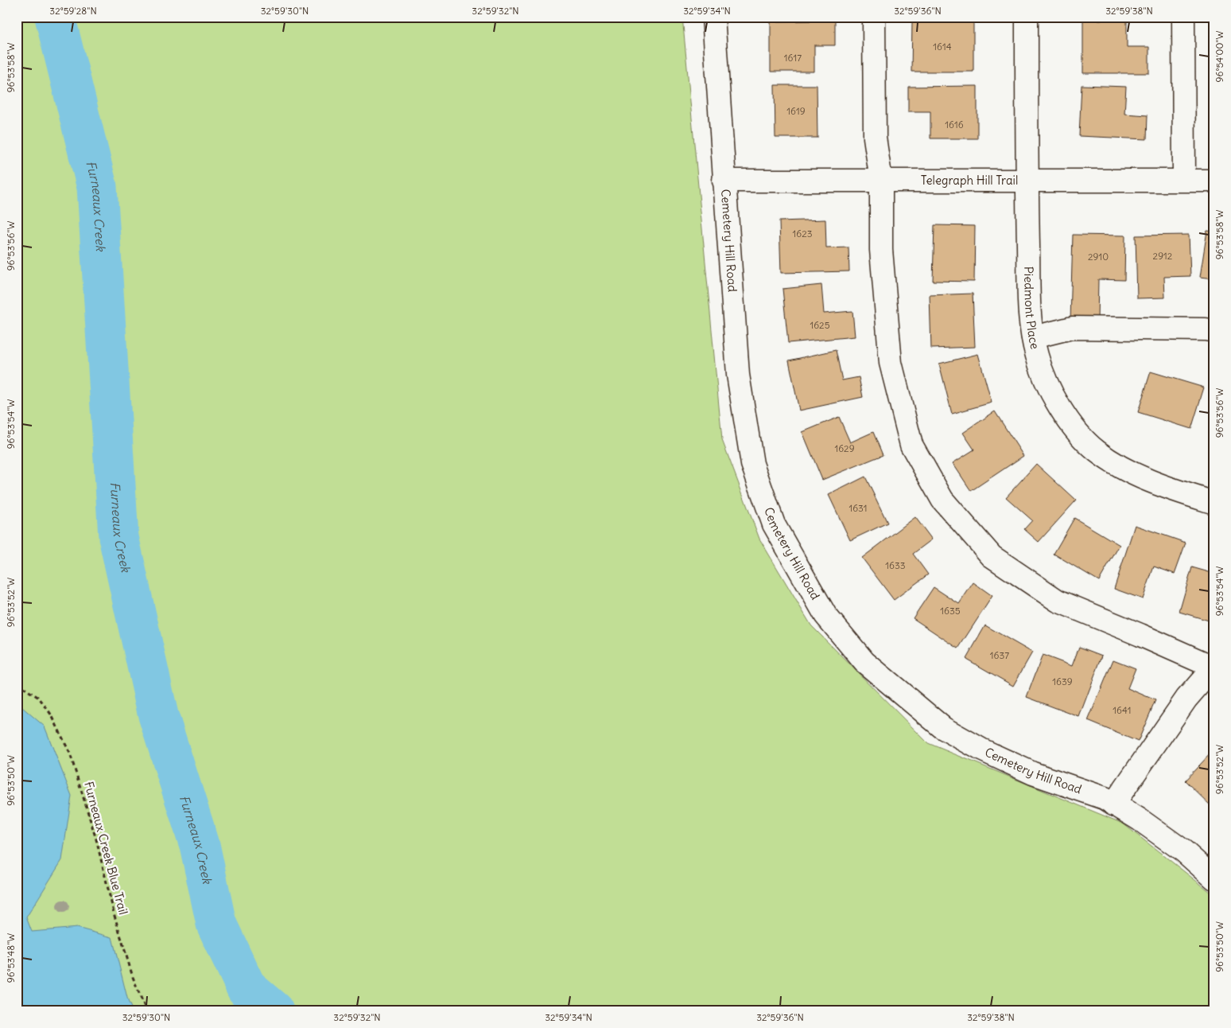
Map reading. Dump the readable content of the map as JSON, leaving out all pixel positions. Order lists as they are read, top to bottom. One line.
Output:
{"streets":{"street":["Telegraph Hill Trail","Cemetery Hill Road","Piedmont Place"],"path":["Furneaux Creek Blue Trail"]},"crossings":[["Telegraph Hill Trail","Cemetery Hill Road"],["Telegraph Hill Trail","Piedmont Place"]],"water":["Furneaux Creek"],"house_numbers":["1614","1617","1619","1616","1623","2912","2910","1625","1629","1631","1633","1635","1637","1639","1641"],"coordinates":["32°59'28\"N","32°59'30\"N","32°59'32\"N","32°59'34\"N","32°59'36\"N","32°59'38\"N","96°54'00\"W","96°53'58\"W","96°53'56\"W","96°53'54\"W","96°53'52\"W","96°53'50\"W","96°53'48\"W"]}
